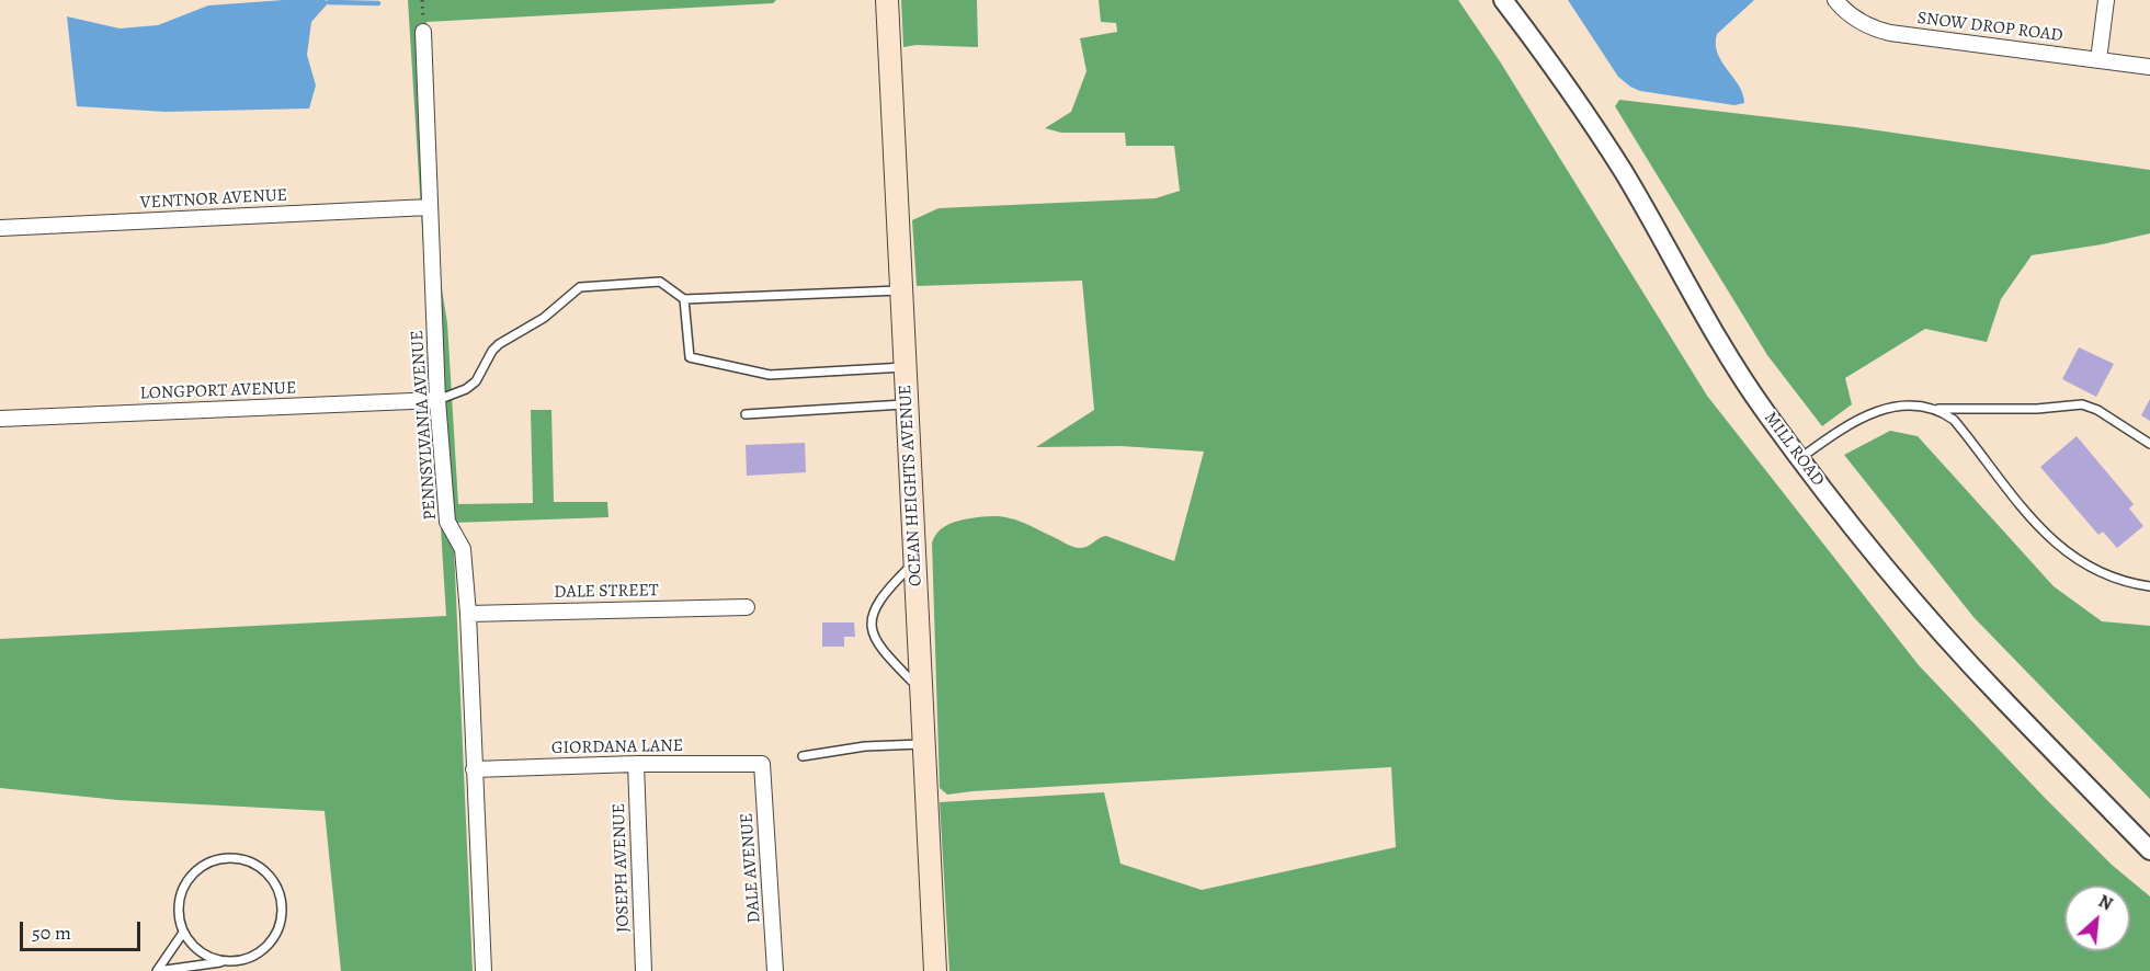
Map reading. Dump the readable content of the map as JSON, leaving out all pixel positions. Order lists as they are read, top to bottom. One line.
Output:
{"streets":{"main road":["OCEAN HEIGHTS AVENUE"],"street":["SNOW DROP ROAD","VENTNOR AVENUE","LONGPORT AVENUE","PENNSYLVANIA AVENUE","MILL ROAD","DALE STREET","GIORDANA LANE","JOSEPH AVENUE","DALE AVENUE"]},"crossings":[["VENTNOR AVENUE","PENNSYLVANIA AVENUE"],["LONGPORT AVENUE","PENNSYLVANIA AVENUE"],["PENNSYLVANIA AVENUE","DALE STREET"],["PENNSYLVANIA AVENUE","GIORDANA LANE"],["GIORDANA LANE","JOSEPH AVENUE"],["GIORDANA LANE","DALE AVENUE"]],"scale_bar":"50 m","north":"top right"}
